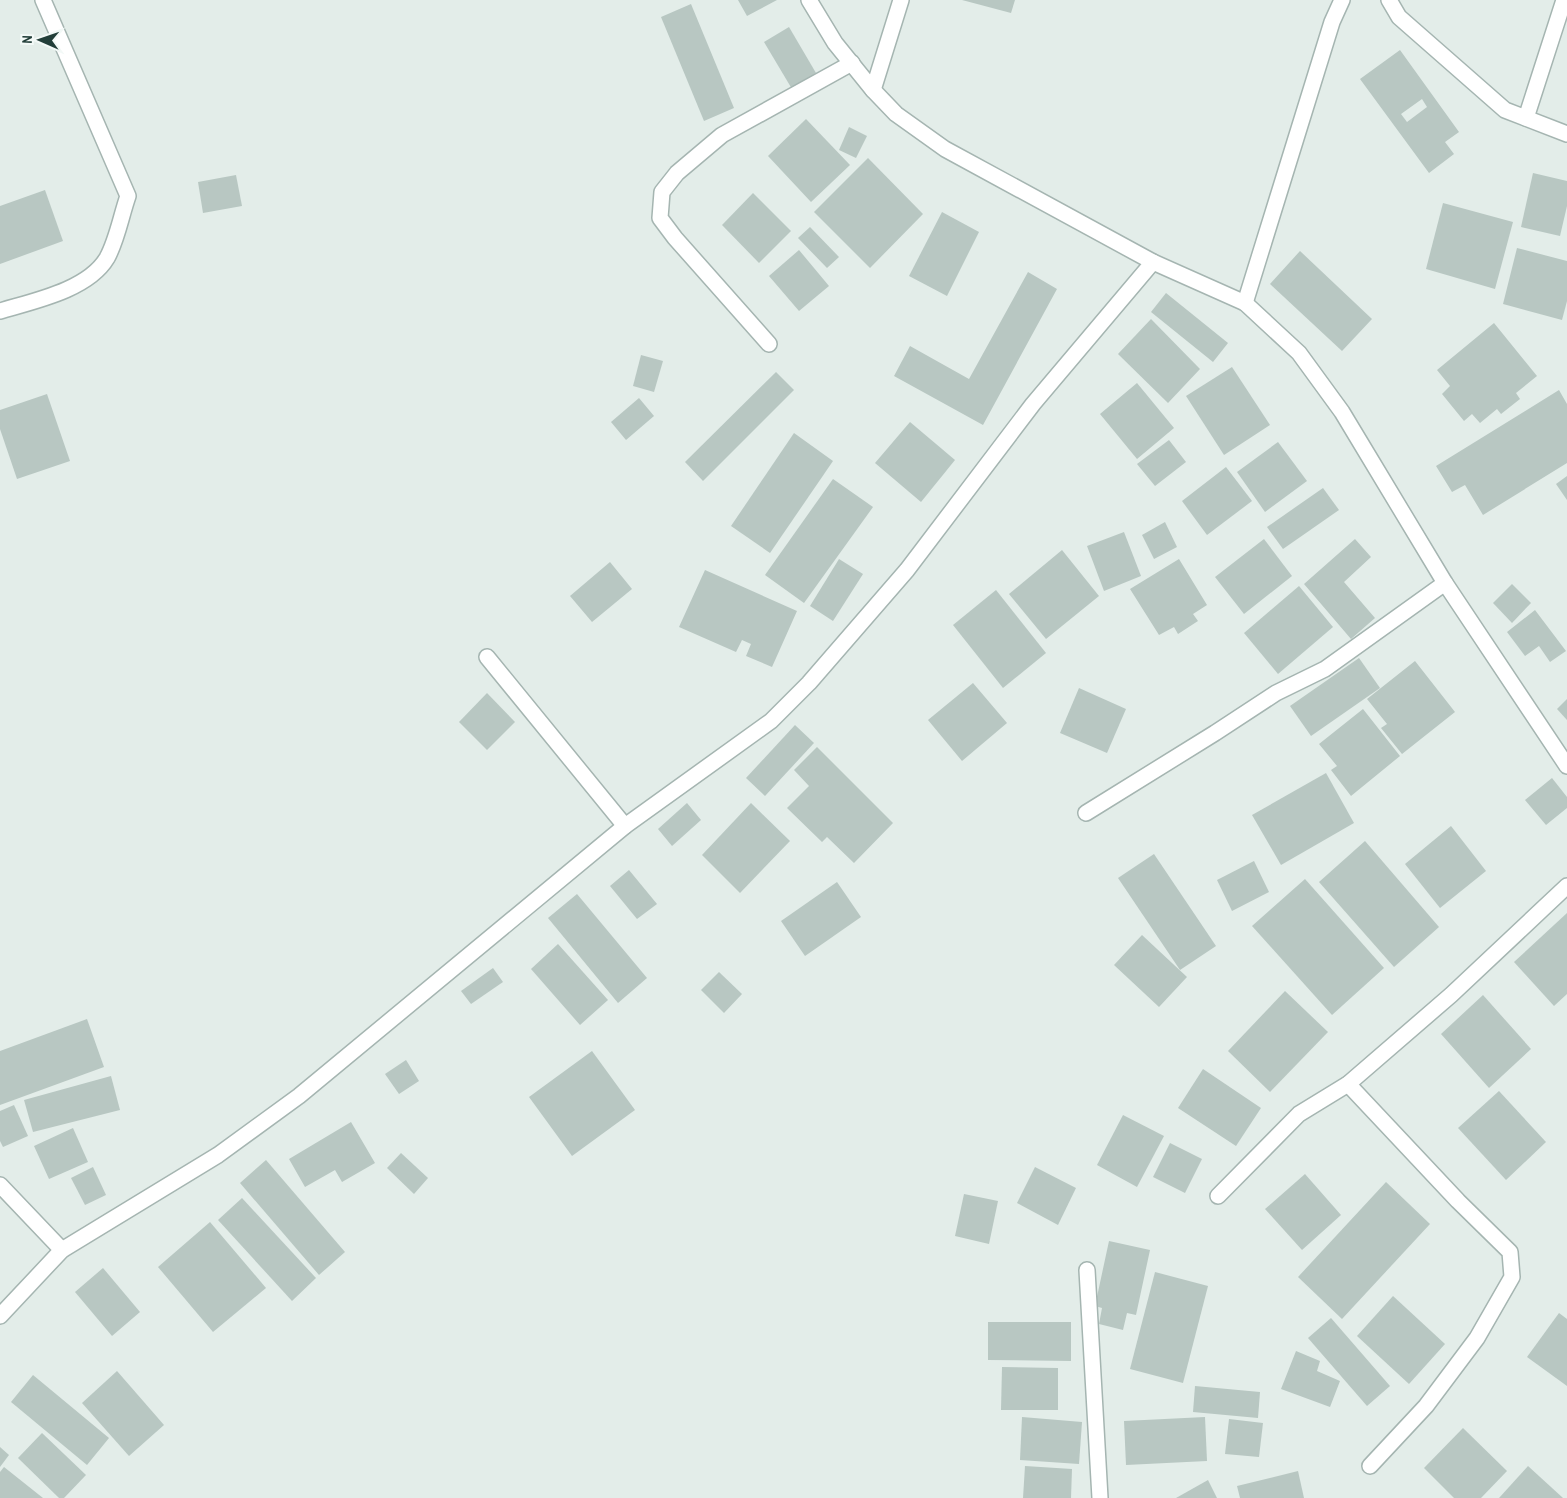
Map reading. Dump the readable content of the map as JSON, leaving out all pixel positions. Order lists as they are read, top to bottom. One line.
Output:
{"north":"left"}
